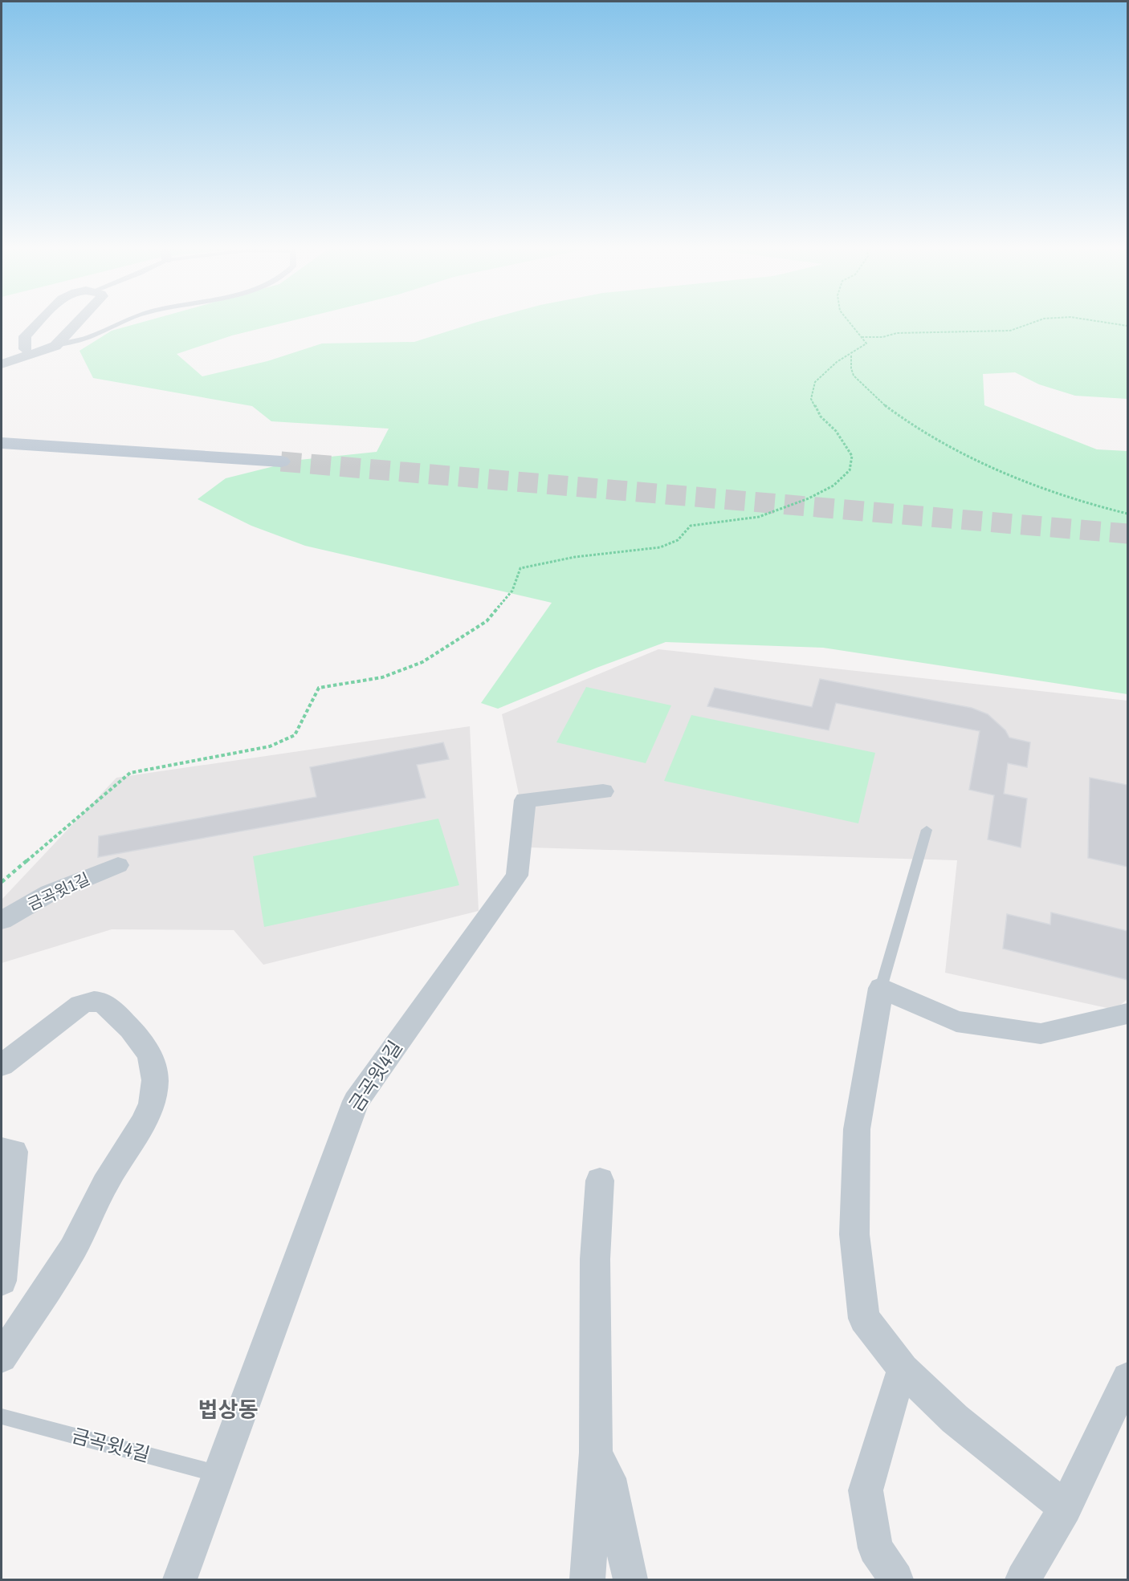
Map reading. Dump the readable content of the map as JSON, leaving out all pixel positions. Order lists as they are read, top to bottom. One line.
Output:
{"streets":{"street":["금곡윗1길","금곡윗4길"]},"districts":["법상동"]}
